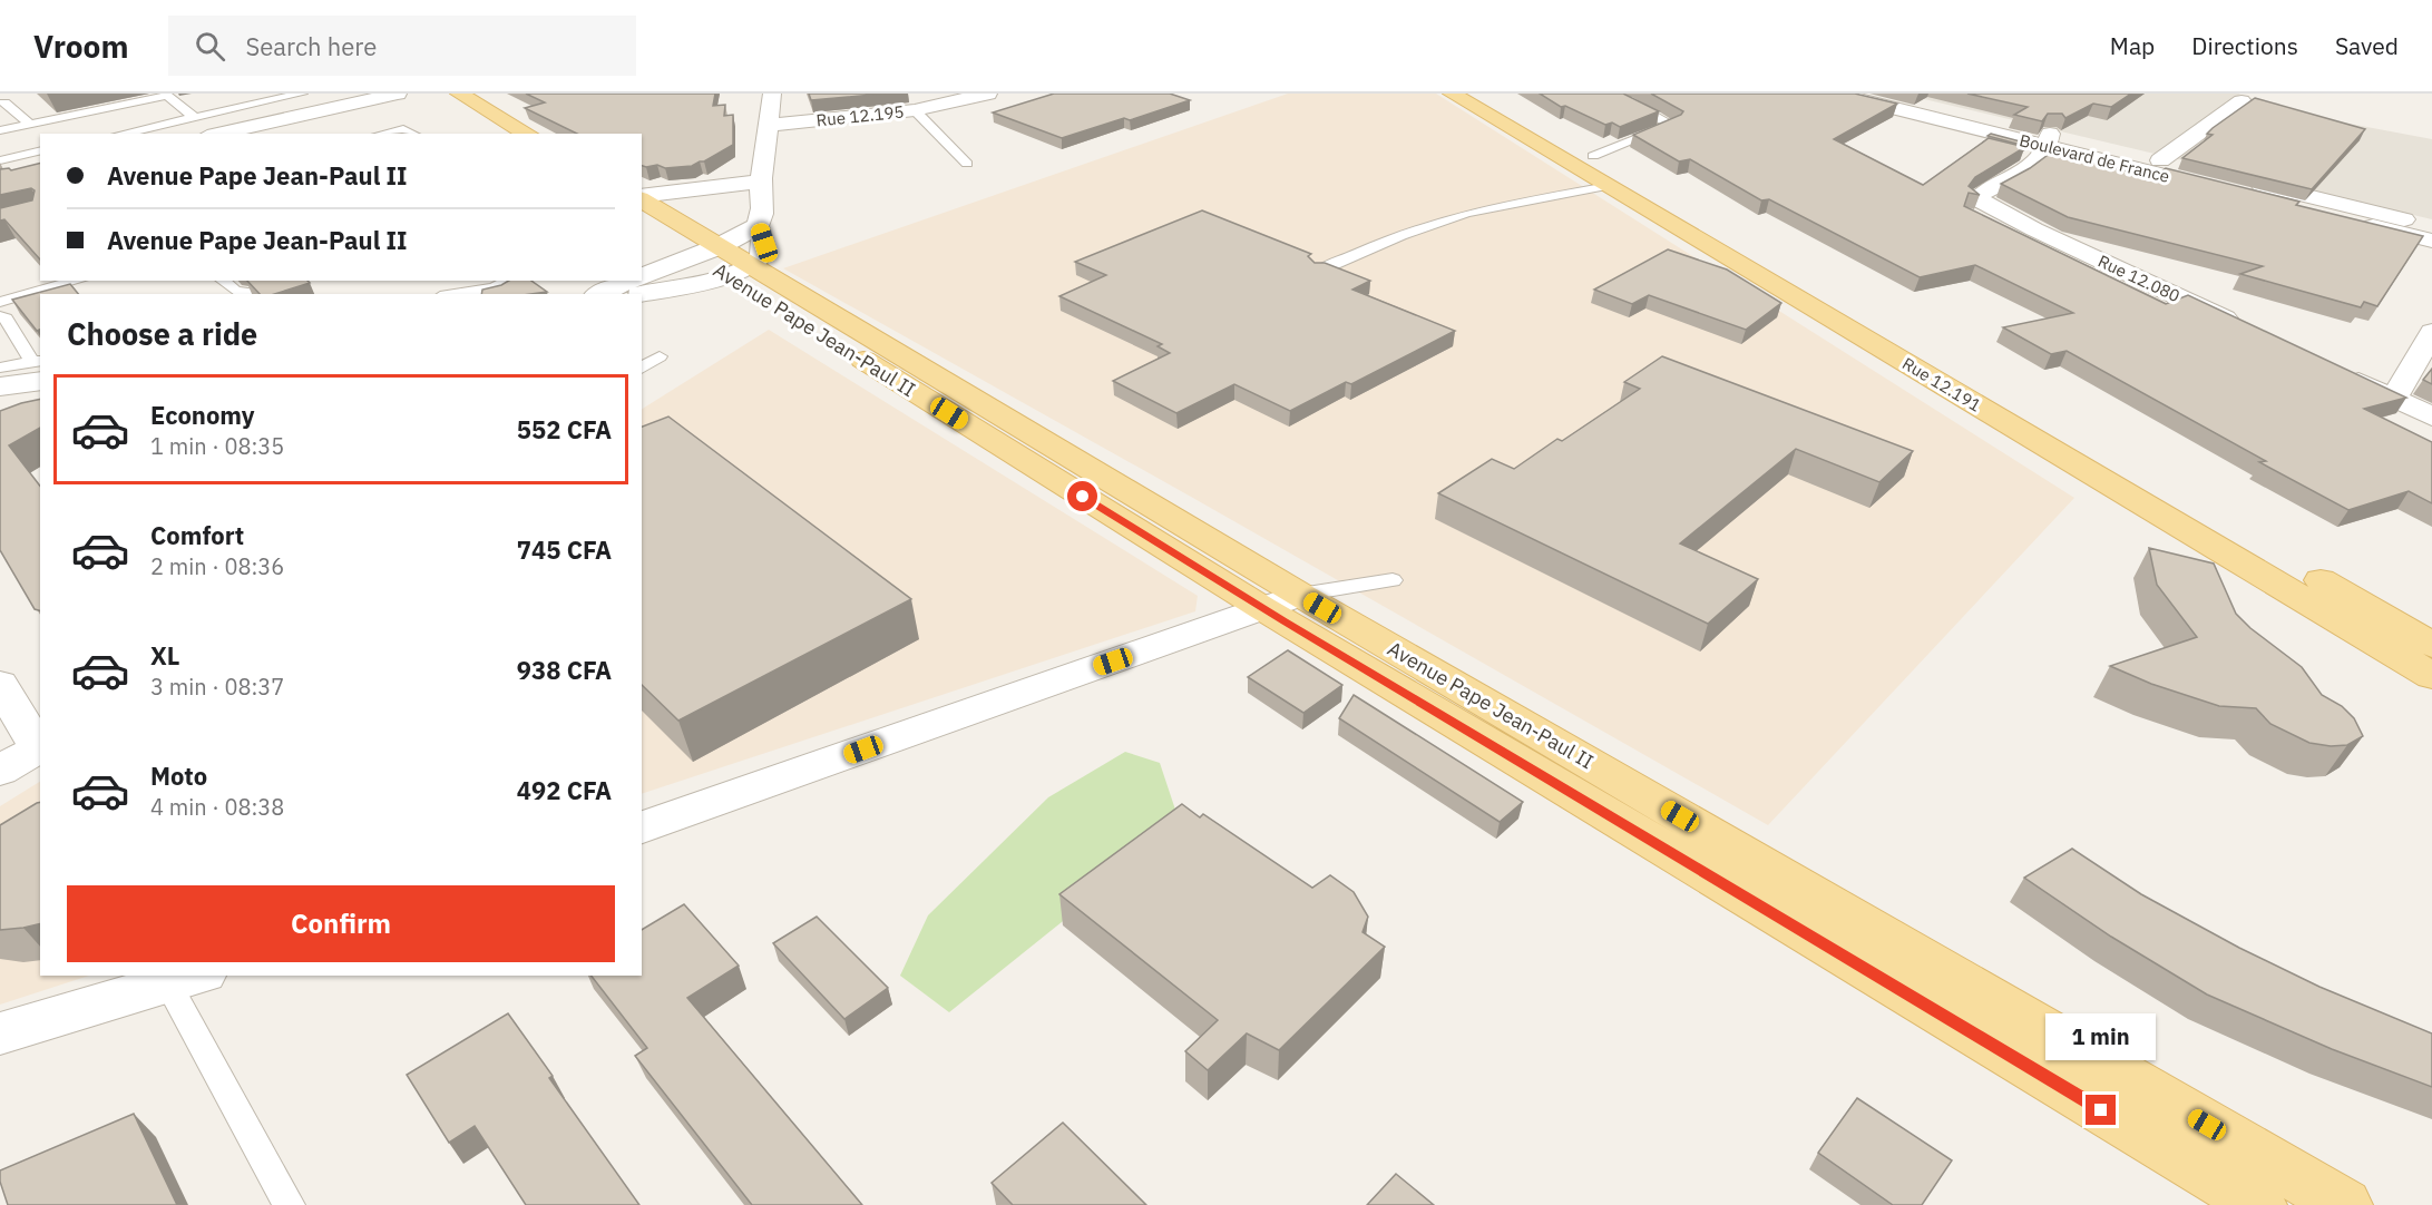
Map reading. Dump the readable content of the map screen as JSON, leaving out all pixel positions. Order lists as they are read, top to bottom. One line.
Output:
{"streets":{"main road":["Avenue Pape Jean-Paul II","Rue 12.191"],"street":["Rue 12.195","Boulevard de France","Rue 12.080"]},"crossings":[["Boulevard de France","Rue 12.080"]],"page":{"header":"Vroom","search":"Search here","nav":["Map","Directions","Saved"],"banner":["Avenue Pape Jean-Paul II","Avenue Pape Jean-Paul II"],"heading":"Choose a ride","list":[{"name":"Economy","note":"1 min · 08:35","value":"552 CFA"},{"name":"Comfort","note":"2 min · 08:36","value":"745 CFA"},{"name":"XL","note":"3 min · 08:37","value":"938 CFA"},{"name":"Moto","note":"4 min · 08:38","value":"492 CFA"}],"buttons":"Confirm","bubble":"1 min"}}
